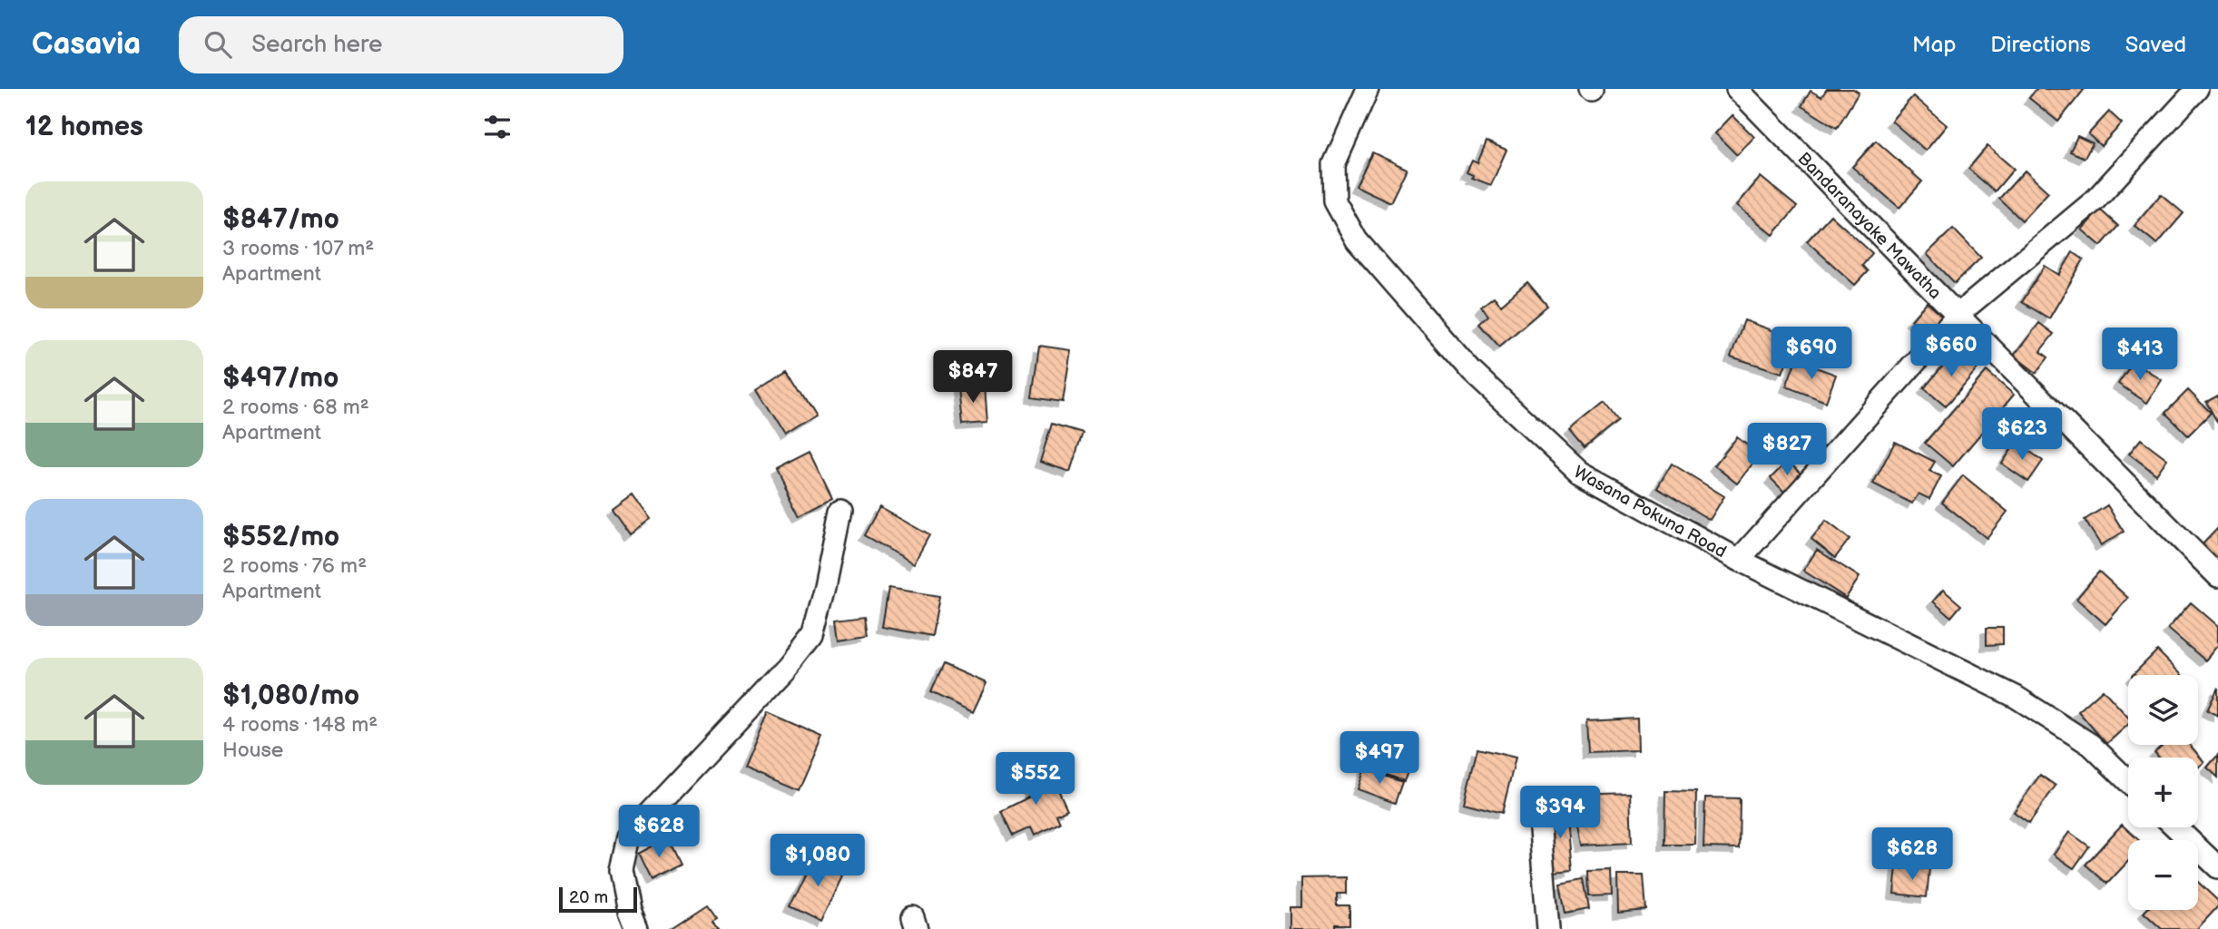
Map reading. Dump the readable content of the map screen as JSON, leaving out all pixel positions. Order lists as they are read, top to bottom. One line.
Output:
{"streets":{"street":["Bandaranayake Mawatha","Wasana Pokuna Road"]},"scale_bar":"20 m","page":{"header":"Casavia","search":"Search here","nav":["Map","Directions","Saved"],"heading":"12 homes","list":[{"name":"$847/mo","note":"3 rooms · 107 m² · Apartment"},{"name":"$497/mo","note":"2 rooms · 68 m² · Apartment"},{"name":"$552/mo","note":"2 rooms · 76 m² · Apartment"},{"name":"$1,080/mo","note":"4 rooms · 148 m² · House"}],"price":["$660","$690","$413","$847","$623","$827","$497","$552","$394","$628","$628","$1,080"],"map_buttons":["+","−"],"scale":"20 m"}}
